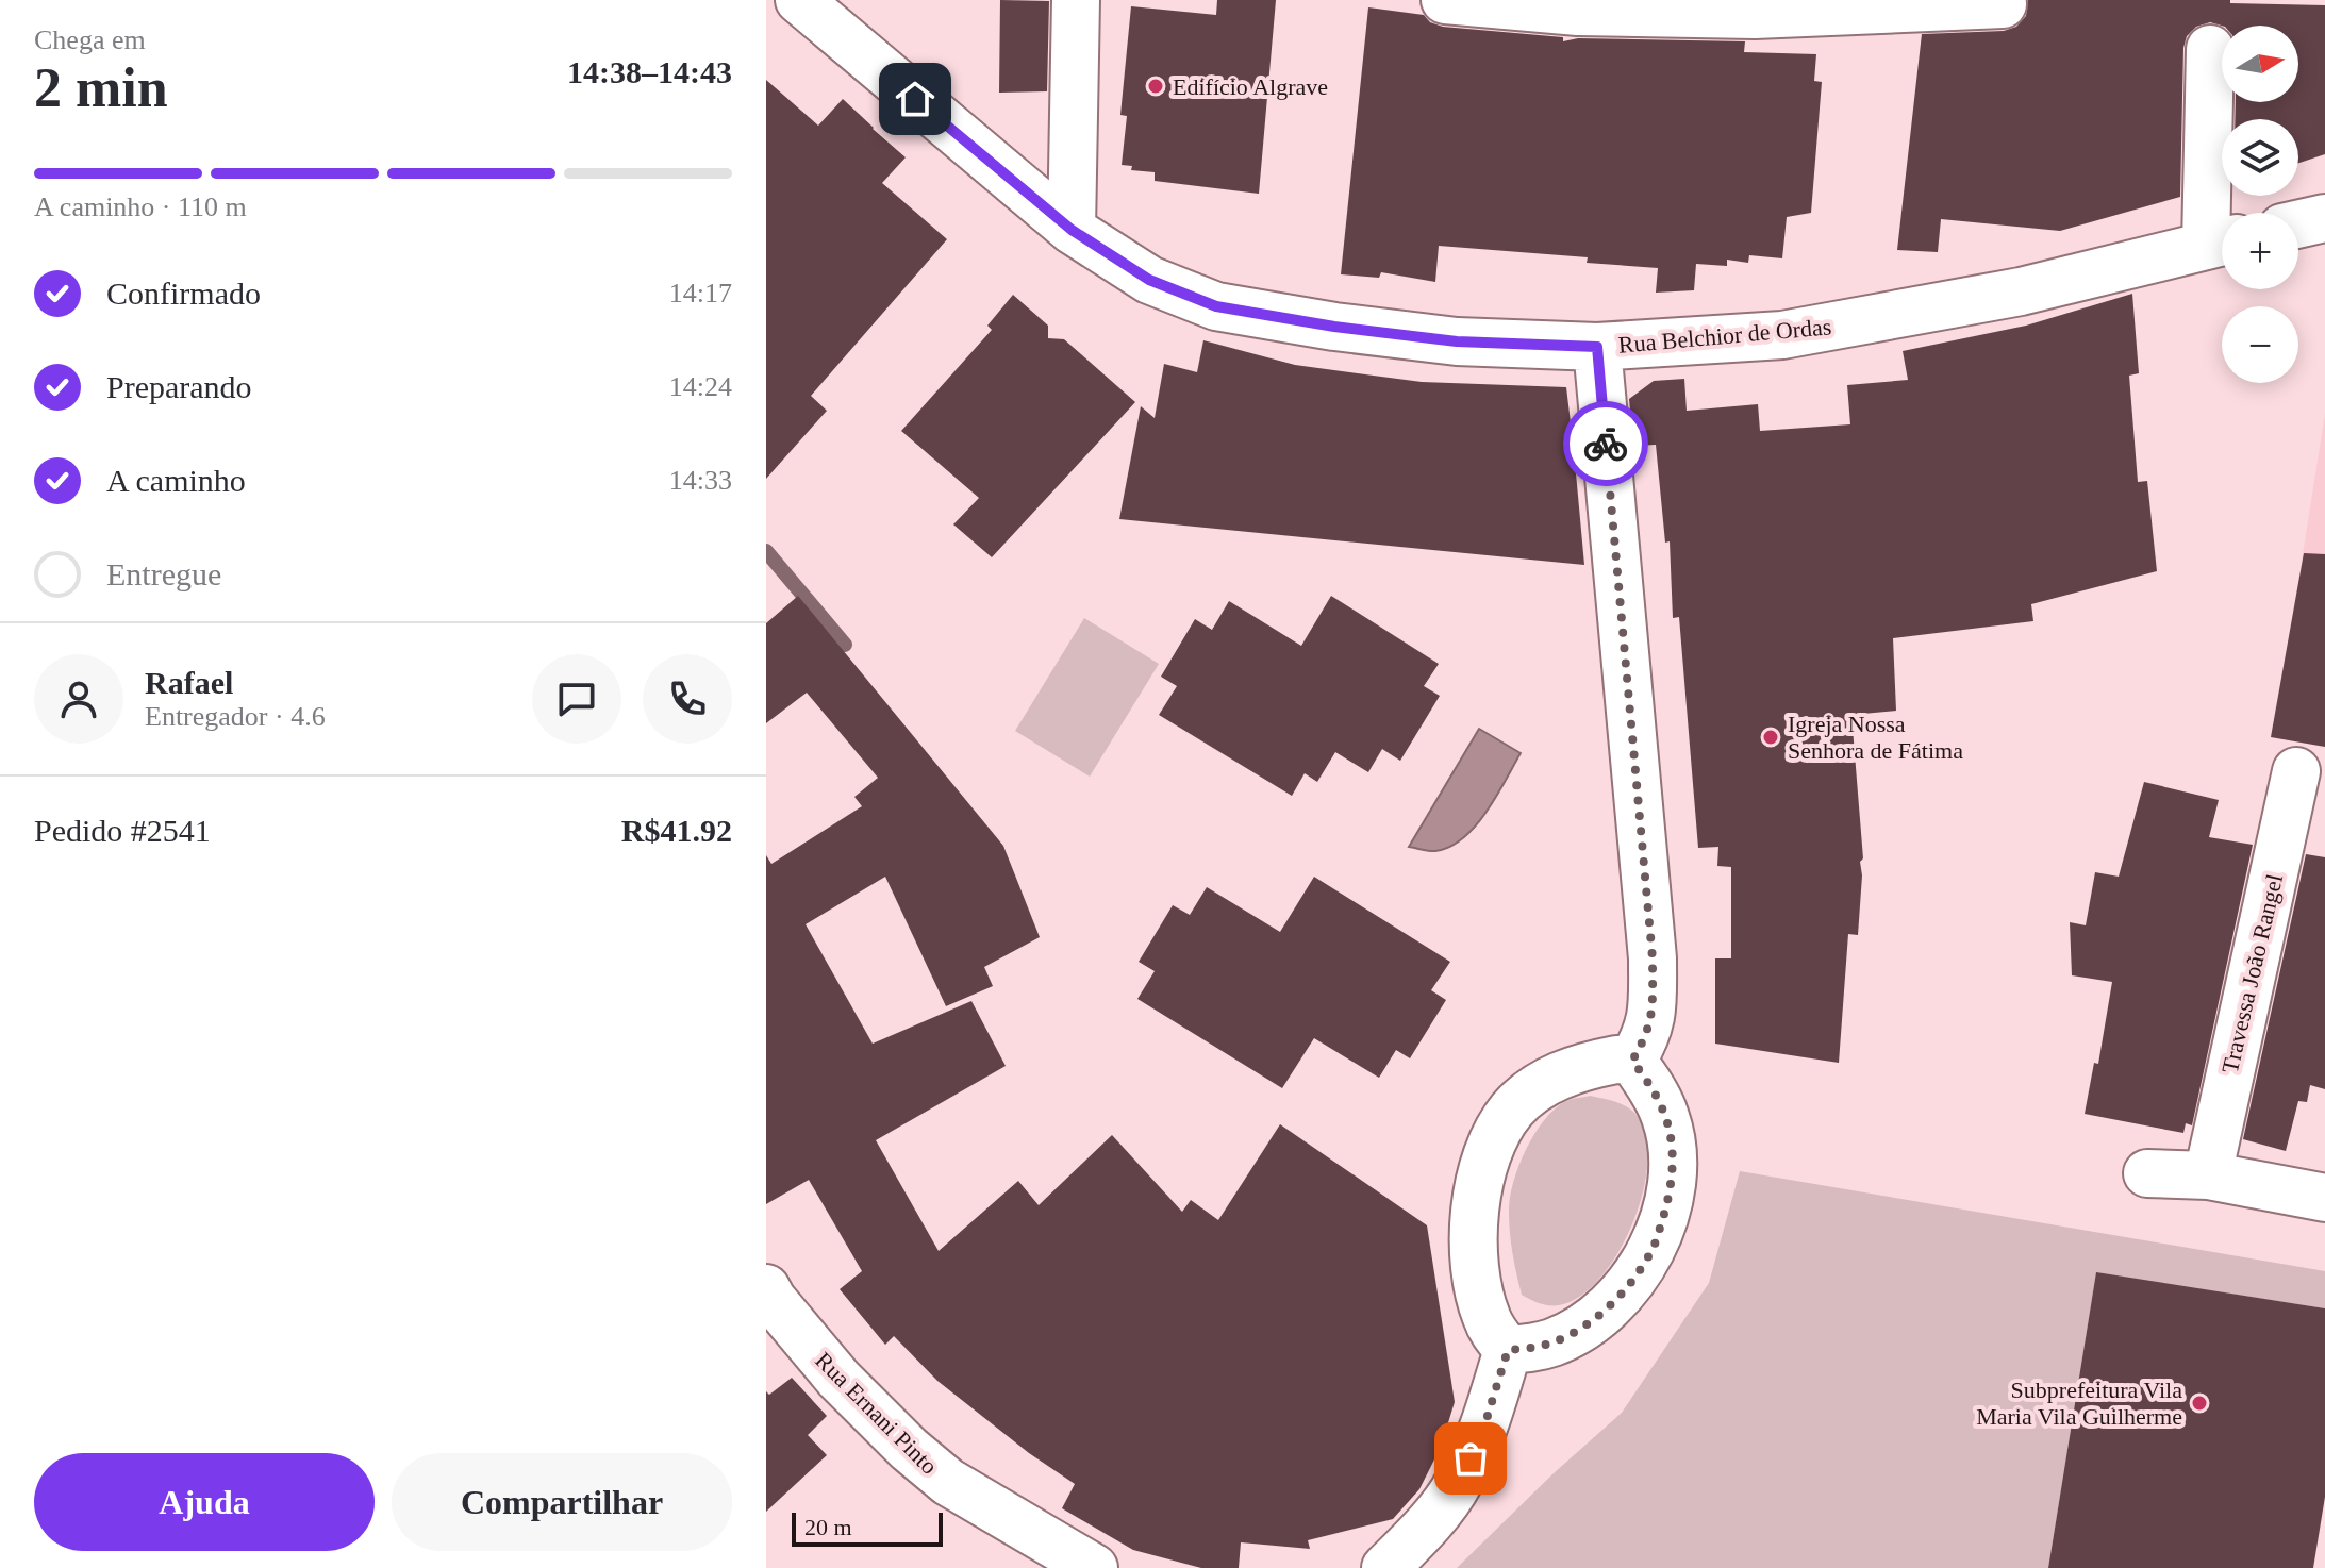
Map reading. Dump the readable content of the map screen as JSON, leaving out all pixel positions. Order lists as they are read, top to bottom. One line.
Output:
{"streets":{"street":["Rua Belchior de Ordas","Travessa João Rangel","Rua Ernani Pinto"]},"places":["Edifício Algrave","Igreja Nossa Senhora de Fátima","Subprefeitura Vila Maria Vila Guilherme"],"scale_bar":"20 m","north":"right","page":{"heading":["2 min","Chega em","14:38–14:43"],"panel":["Rafael","Entregador · 4.6","Pedido #2541","R$41.92"],"map_buttons":["+","−"],"bar":"A caminho · 110 m","list":[["Confirmado","14:17"],["Preparando","14:24"],["A caminho","14:33"],"Entregue"],"buttons":["Ajuda","Compartilhar"],"scale":"20 m"}}
